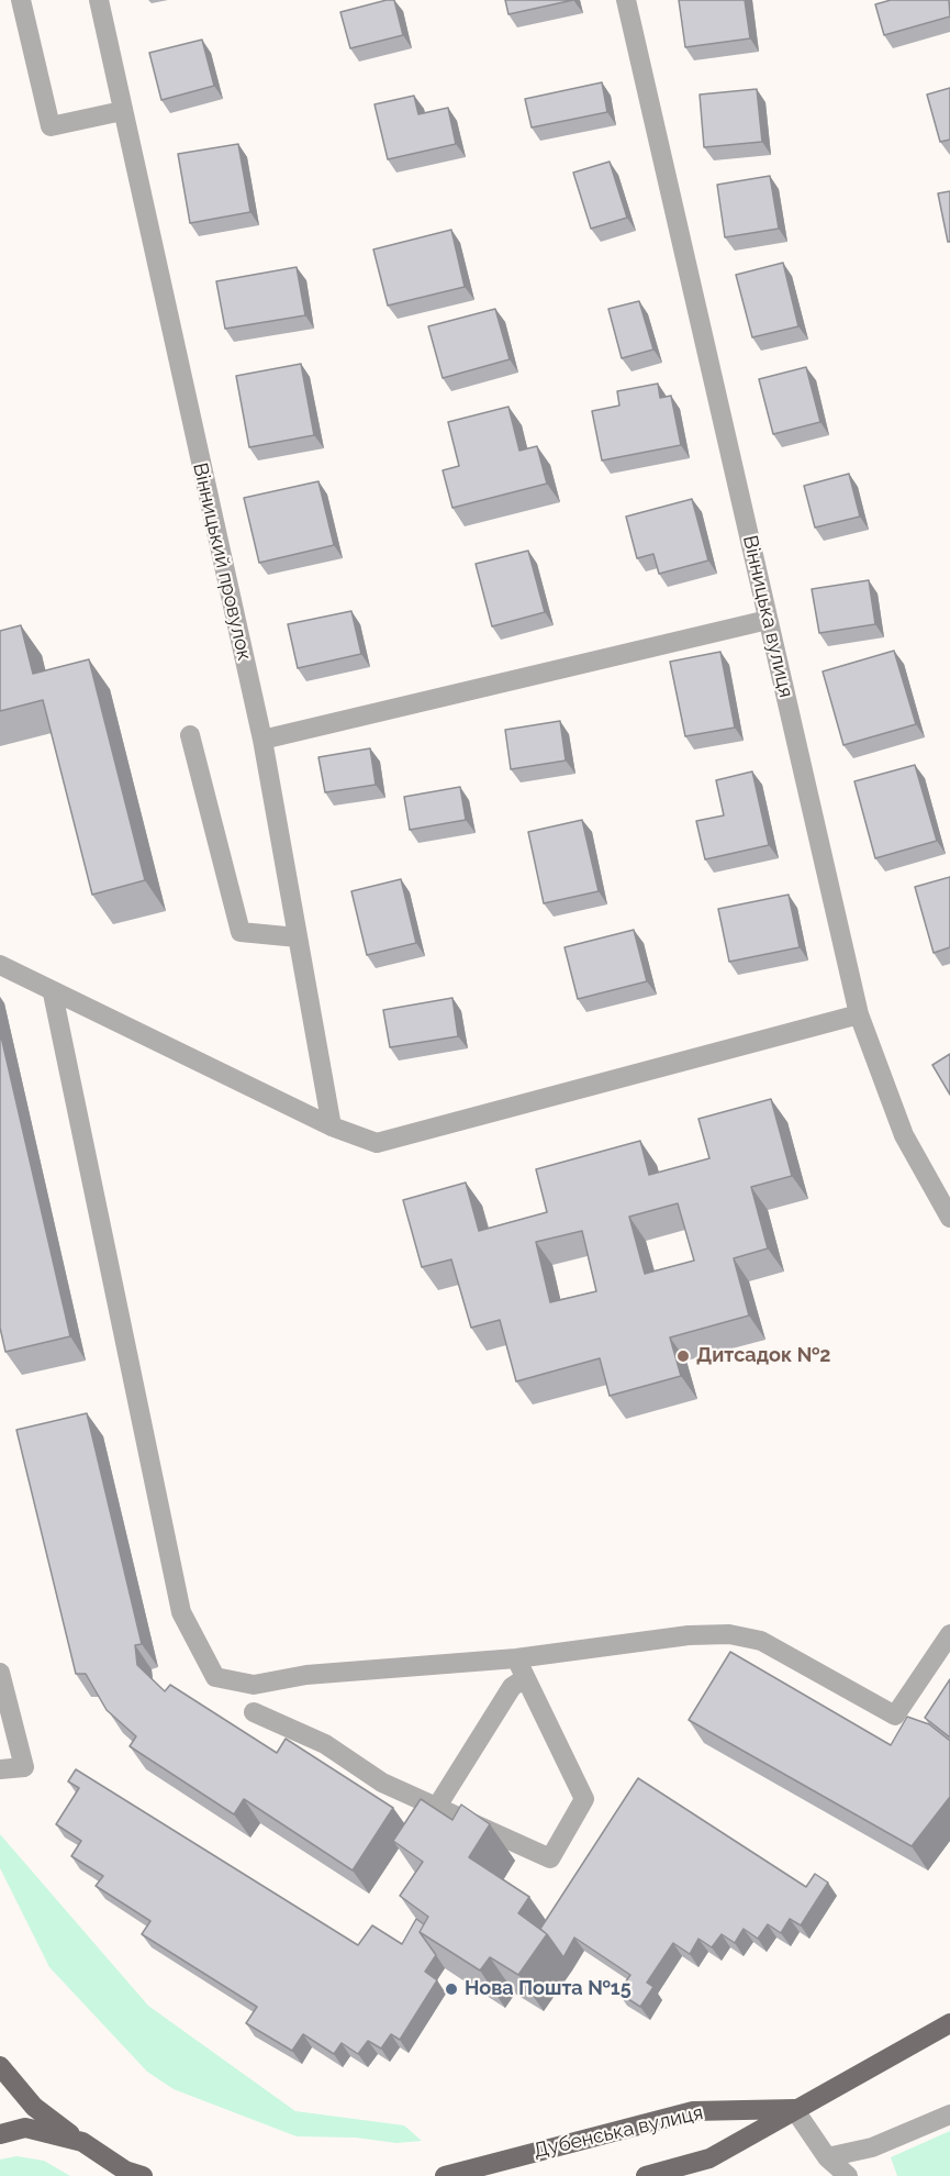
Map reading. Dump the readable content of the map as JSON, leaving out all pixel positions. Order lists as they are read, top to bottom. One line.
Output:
{"streets":{"main road":["Дубенська вулиця"],"street":["Вінницький провулок","Вінницька вулиця"]},"places":["Дитсадок №2","Нова Пошта №15"]}
